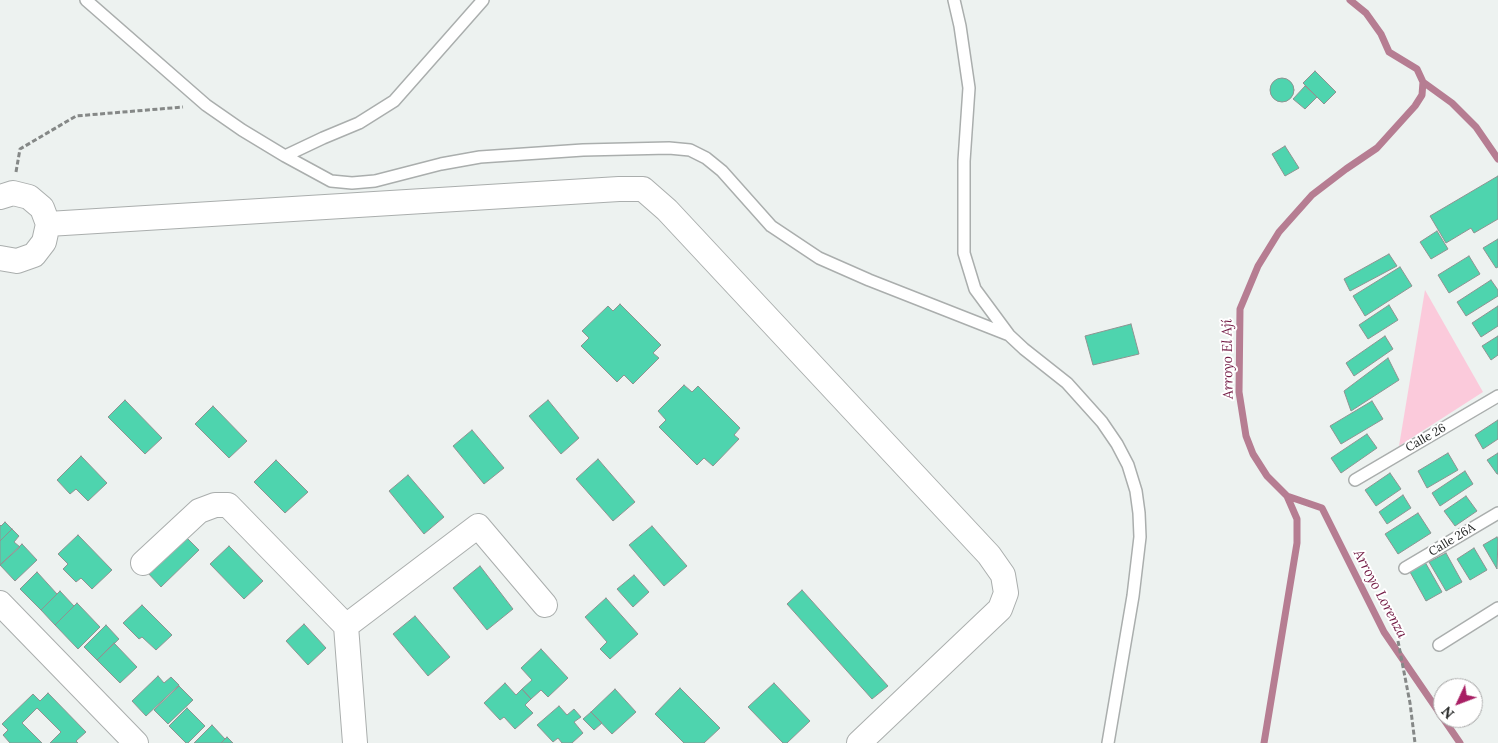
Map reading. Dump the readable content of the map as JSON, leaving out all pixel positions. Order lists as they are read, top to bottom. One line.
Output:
{"streets":{"lane":["Calle 26","Calle 26A"]},"water":["Arroyo El Ají","Arroyo Lorenza"],"north":"bottom left"}
